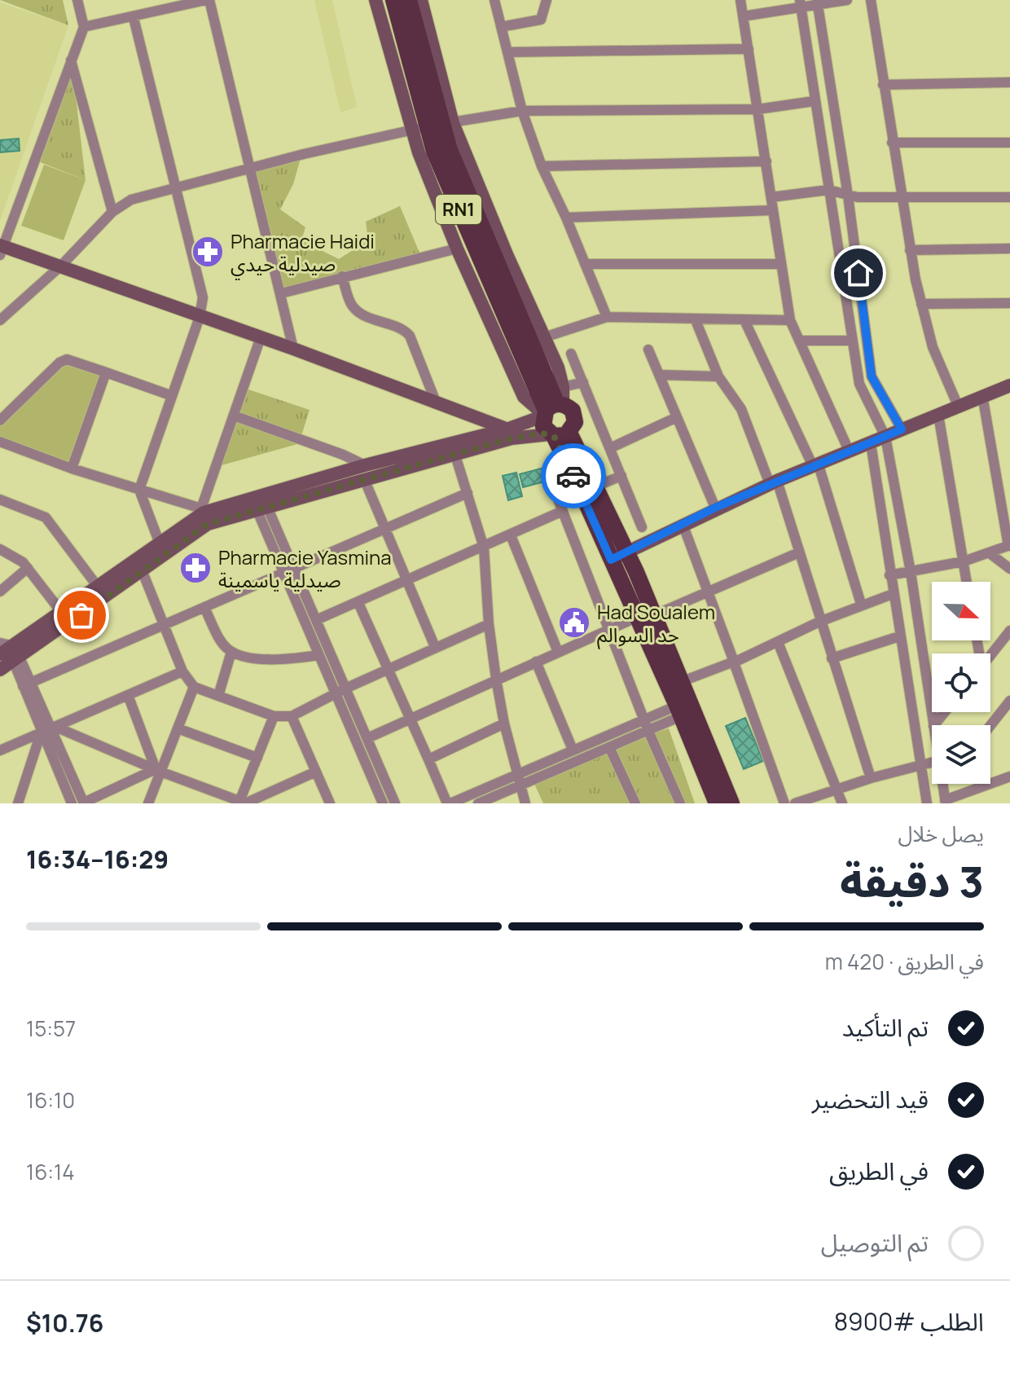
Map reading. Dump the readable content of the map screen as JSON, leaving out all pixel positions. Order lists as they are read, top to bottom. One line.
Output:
{"streets":{"main road":["RN1"]},"places":{"pharmacy":["Pharmacie Haidi صيدلية حيدي","Pharmacie Yasmina صيدلية ياسمينة"],"public building":["Had Soualem حد السوالم"]},"north":"right","page":{"heading":["3 دقيقة","يصل خلال","16:29–16:34"],"panel":["الطلب #8900","$10.76"],"bar":"في الطريق · 420 m","list":[["تم التأكيد","15:57"],["قيد التحضير","16:10"],["في الطريق","16:14"],"تم التوصيل"]}}
